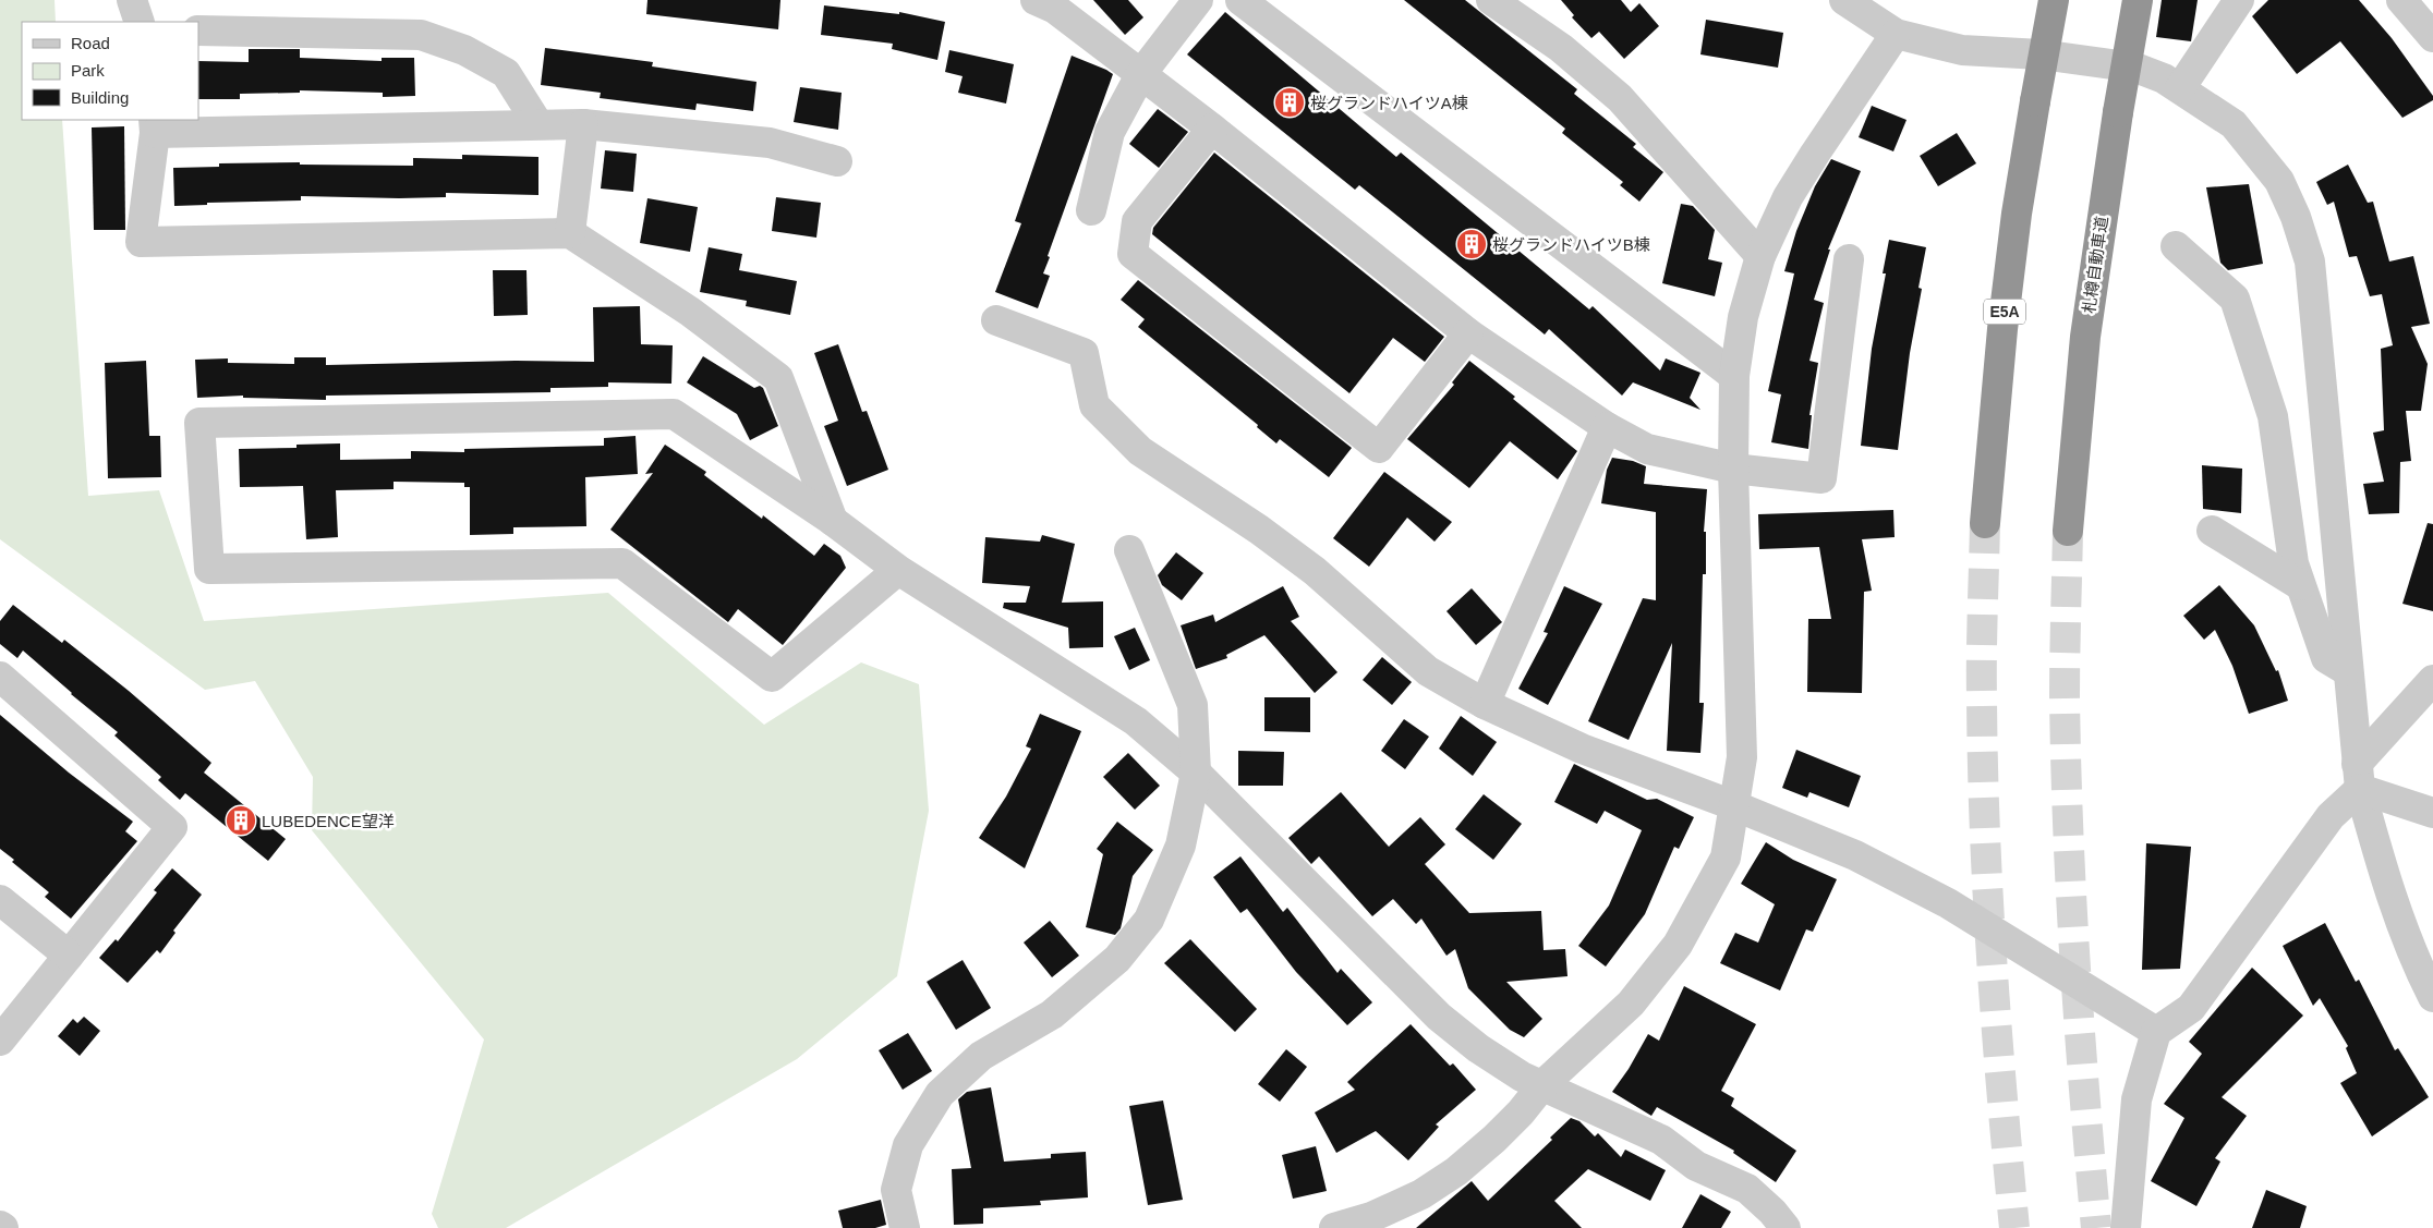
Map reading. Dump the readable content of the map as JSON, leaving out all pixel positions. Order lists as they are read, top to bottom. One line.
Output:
{"streets":{"highway":["札樽自動車道","E5A"]},"places":{"building":["桜グランドハイツA棟","桜グランドハイツB棟","LUBEDENCE望洋"]},"legend":["Road","Park","Building"]}
